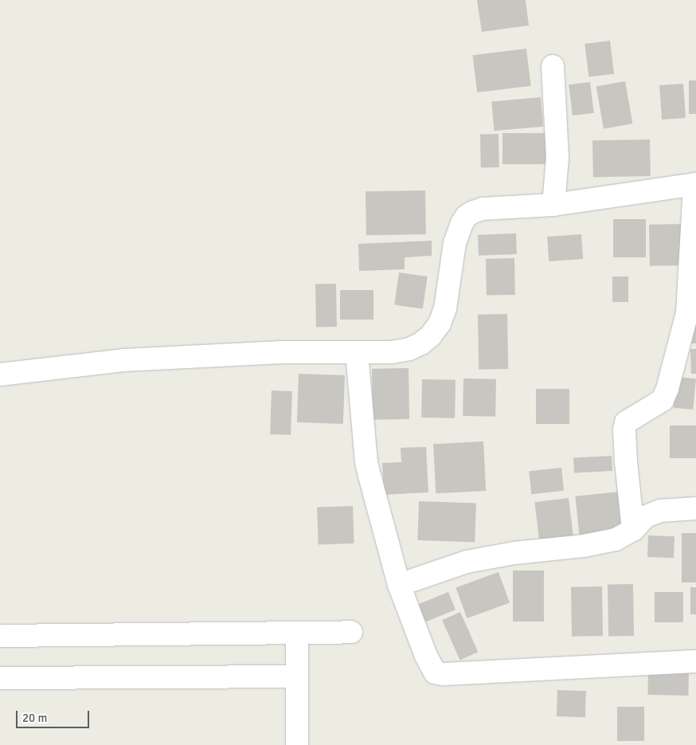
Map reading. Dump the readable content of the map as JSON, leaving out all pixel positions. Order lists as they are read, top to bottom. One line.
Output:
{"scale_bar":"20 m"}
